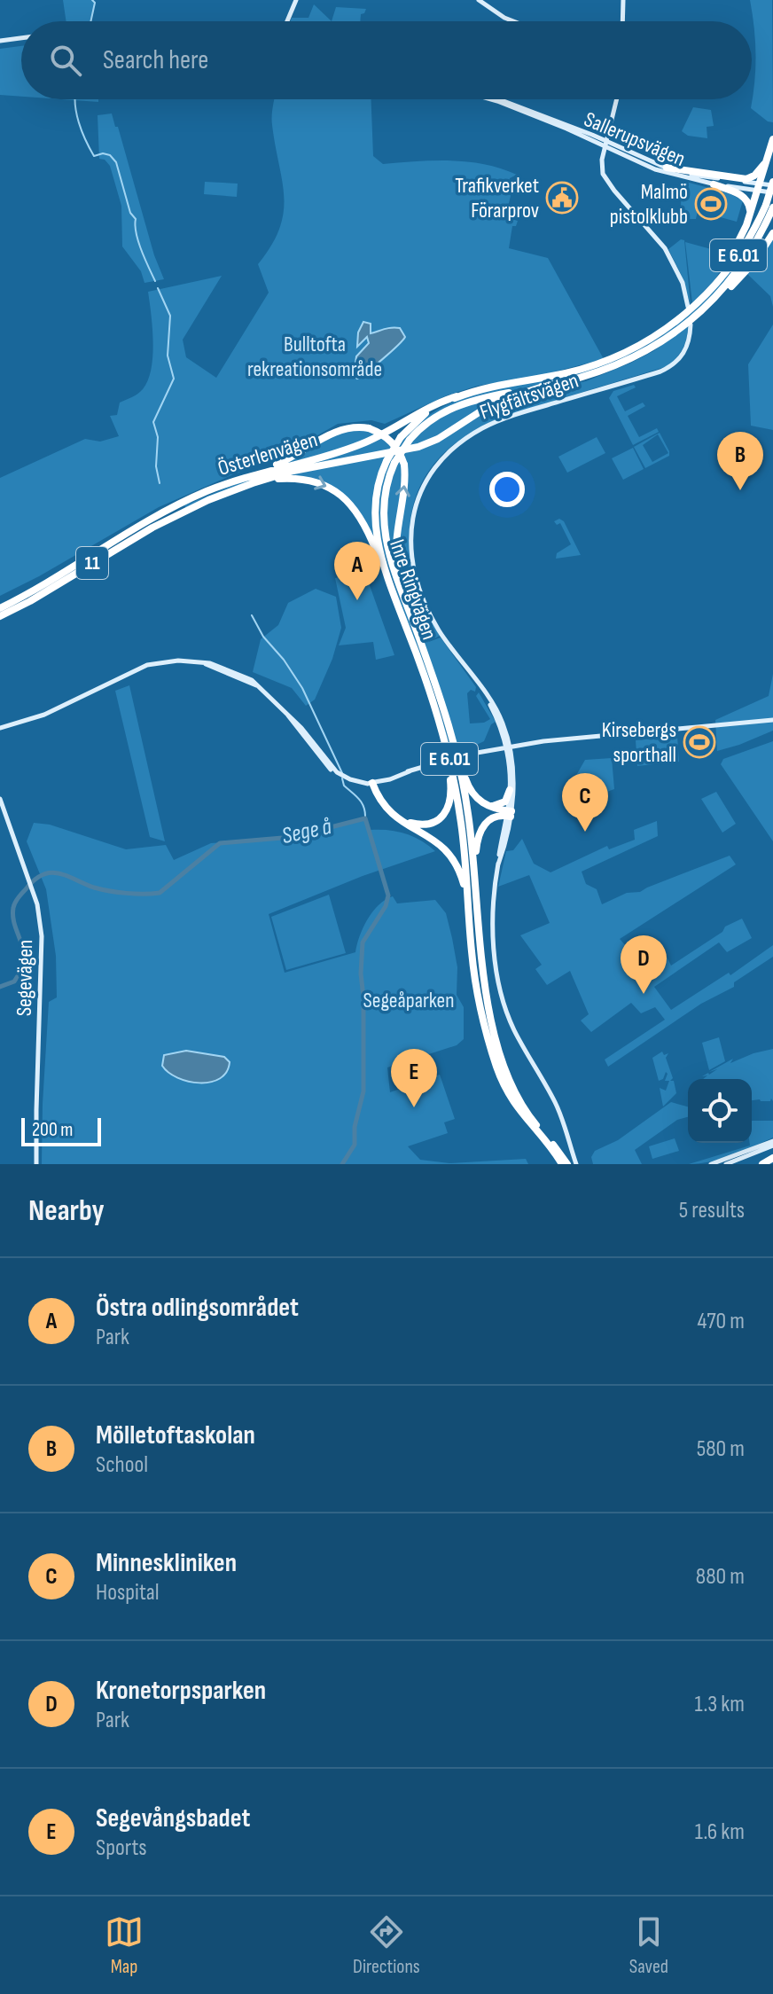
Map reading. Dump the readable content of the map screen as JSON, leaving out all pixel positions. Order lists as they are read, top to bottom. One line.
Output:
{"streets":{"highway":["E 6.01","Österlenvägen","11","Inre Ringvägen"],"street":["Sallerupsvägen","Flygfältsvägen","Segevägen"]},"crossings":[["Sallerupsvägen","Inre Ringvägen"],["Österlenvägen","11"],["Österlenvägen","Inre Ringvägen"]],"water":["Sege å"],"parks":["Bulltofta rekreationsområde","Segeåparken"],"places":{"public building":["Trafikverket Förarprov"],"sports":["Malmö pistolklubb","Kirsebergs sporthall"]},"scale_bar":"200 m","page":{"search":"Search here","pins":["B","A","C","D","E"],"scale":"200 m","heading":["Nearby","5 results"],"list":[{"mark":"A","name":"Östra odlingsområdet","note":"Park","value":"470 m"},{"mark":"B","name":"Mölletoftaskolan","note":"School","value":"580 m"},{"mark":"C","name":"Minneskliniken","note":"Hospital","value":"880 m"},{"mark":"D","name":"Kronetorpsparken","note":"Park","value":"1.3 km"},{"mark":"E","name":"Segevångsbadet","note":"Sports","value":"1.6 km"}],"nav":["Map","Directions","Saved"]}}
